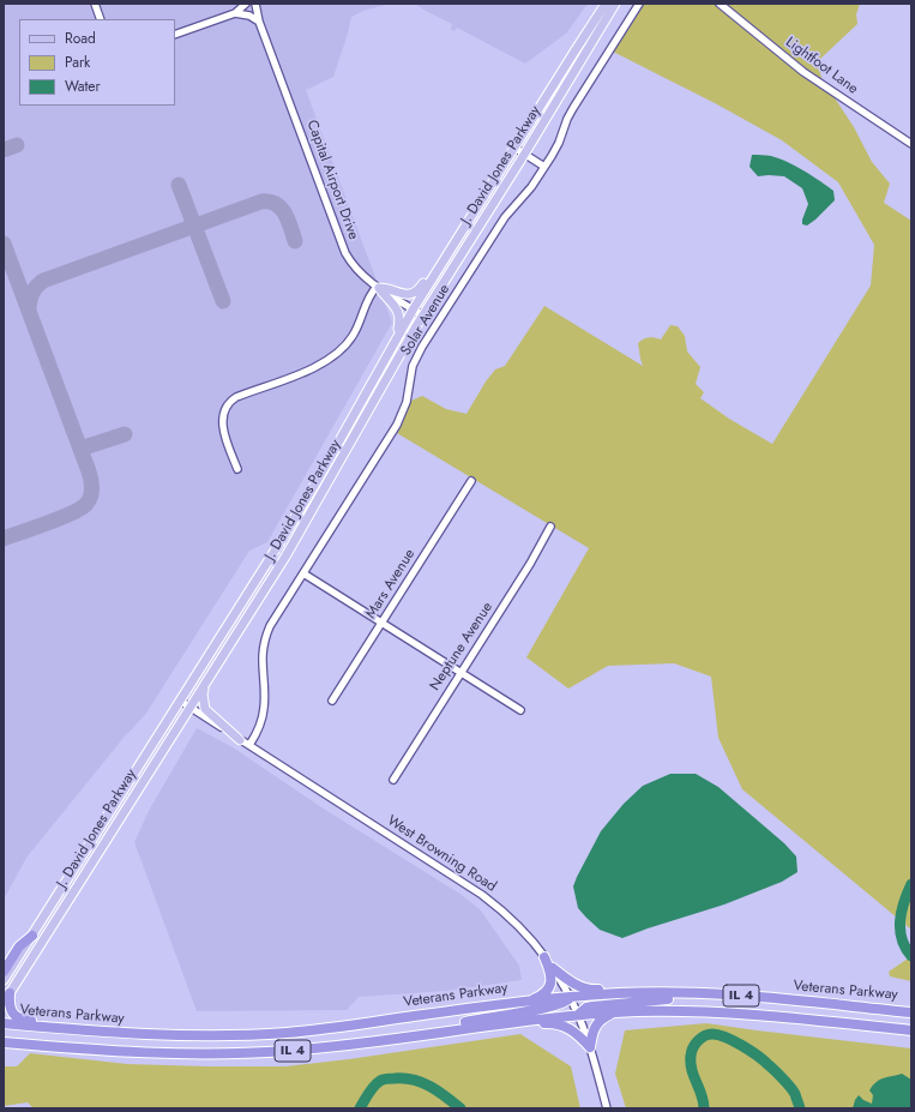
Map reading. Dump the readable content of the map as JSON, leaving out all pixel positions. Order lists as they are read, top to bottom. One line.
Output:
{"streets":{"highway":["Veterans Parkway","IL 4"],"main road":["J. David Jones Parkway"],"street":["Lightfoot Lane","Capital Airport Drive","Solar Avenue","Mars Avenue","Neptune Avenue","West Browning Road"]},"crossings":[["J. David Jones Parkway","Capital Airport Drive"],["J. David Jones Parkway","West Browning Road"],["Solar Avenue","West Browning Road"],["West Browning Road","Veterans Parkway"],["West Browning Road","IL 4"]],"legend":["Road","Park","Water"]}
